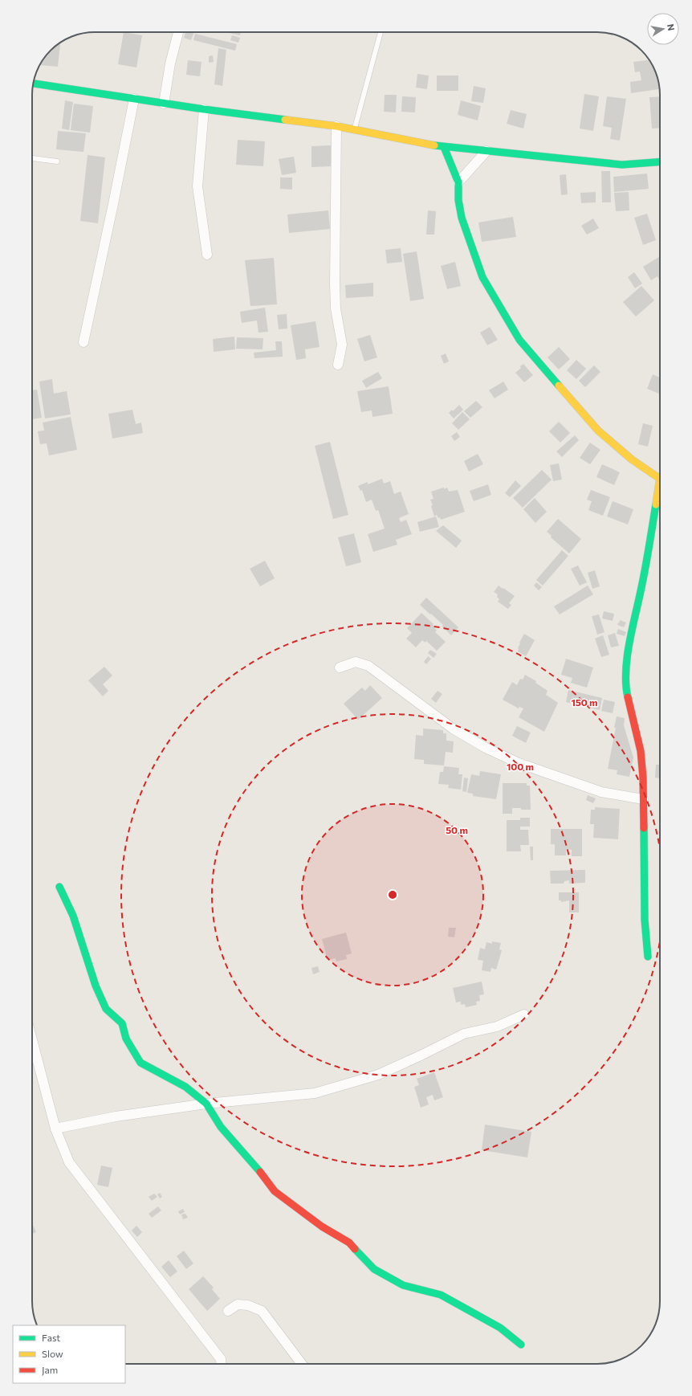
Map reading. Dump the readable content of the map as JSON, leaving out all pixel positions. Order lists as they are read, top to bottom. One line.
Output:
{"legend":["Fast","Slow","Jam"],"north":"right","rings":["150 m","100 m","50 m"]}
